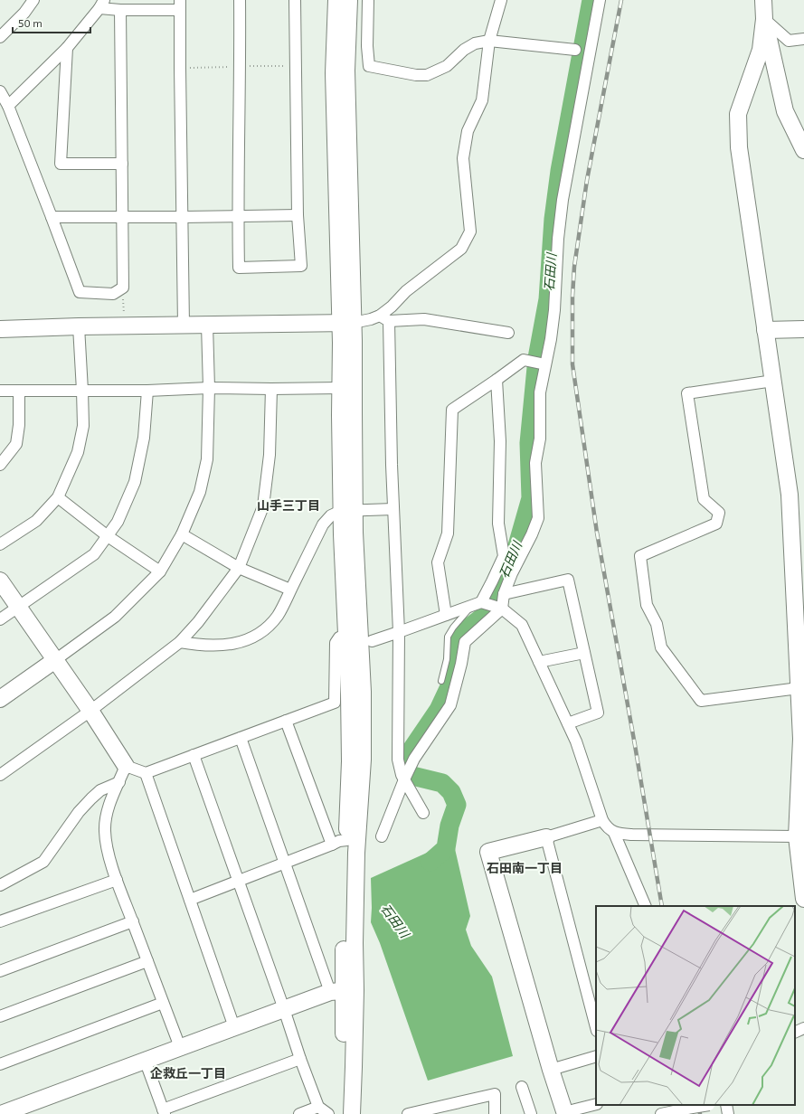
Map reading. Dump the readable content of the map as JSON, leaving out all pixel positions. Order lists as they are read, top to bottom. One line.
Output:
{"districts":["山手三丁目","石田南一丁目","企救丘一丁目"],"water":["石田川"],"scale_bar":"50 m"}
